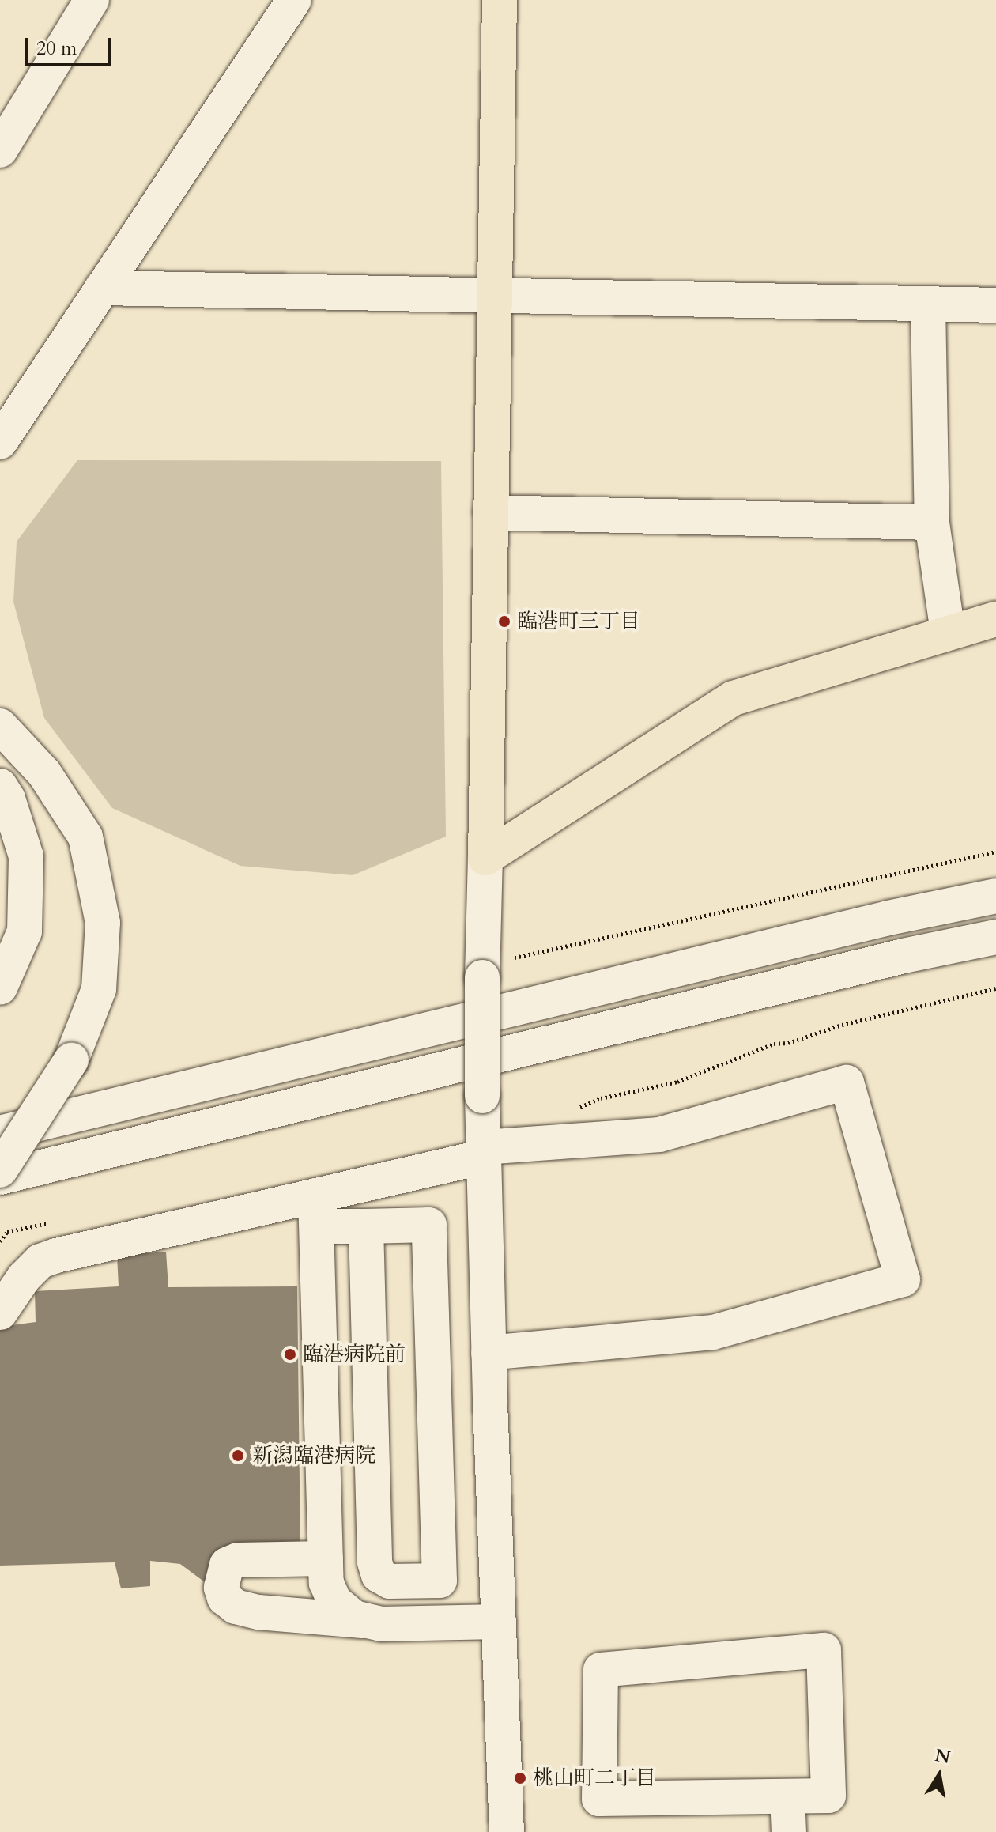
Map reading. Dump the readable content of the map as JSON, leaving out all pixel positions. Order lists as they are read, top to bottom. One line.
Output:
{"places":["臨港町三丁目","臨港病院前","新潟臨港病院","桃山町二丁目"],"scale_bar":"20 m","north":"top"}
